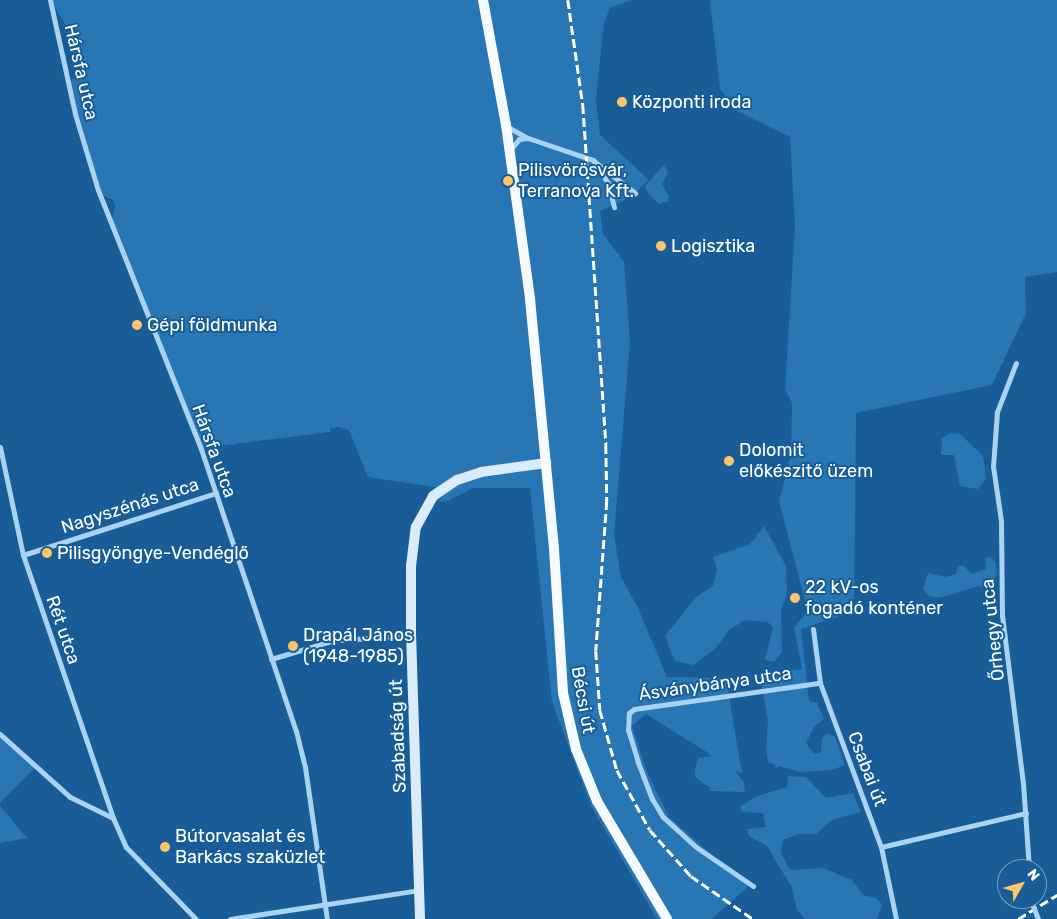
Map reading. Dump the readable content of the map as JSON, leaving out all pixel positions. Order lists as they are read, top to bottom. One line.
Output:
{"streets":{"main road":["Bécsi út","Szabadság út"],"street":["Hársfa utca","Nagyszénás utca","Rét utca","Őrhegy utca","Ásványbánya utca","Csabai út"]},"crossings":[["Hársfa utca","Nagyszénás utca"],["Nagyszénás utca","Rét utca"],["Ásványbánya utca","Csabai út"],["Bécsi út","Szabadság út"]],"places":["Központi iroda","Pilisvörösvár, Terranova Kft.","Logisztika","Gépi földmunka","Dolomit előkészitő üzem","Pilisgyöngye-Vendéglő","22 kV-os fogadó konténer","Drapál János (1948-1985)","Bútorvasalat és Barkács szaküzlet"],"north":"top right"}
